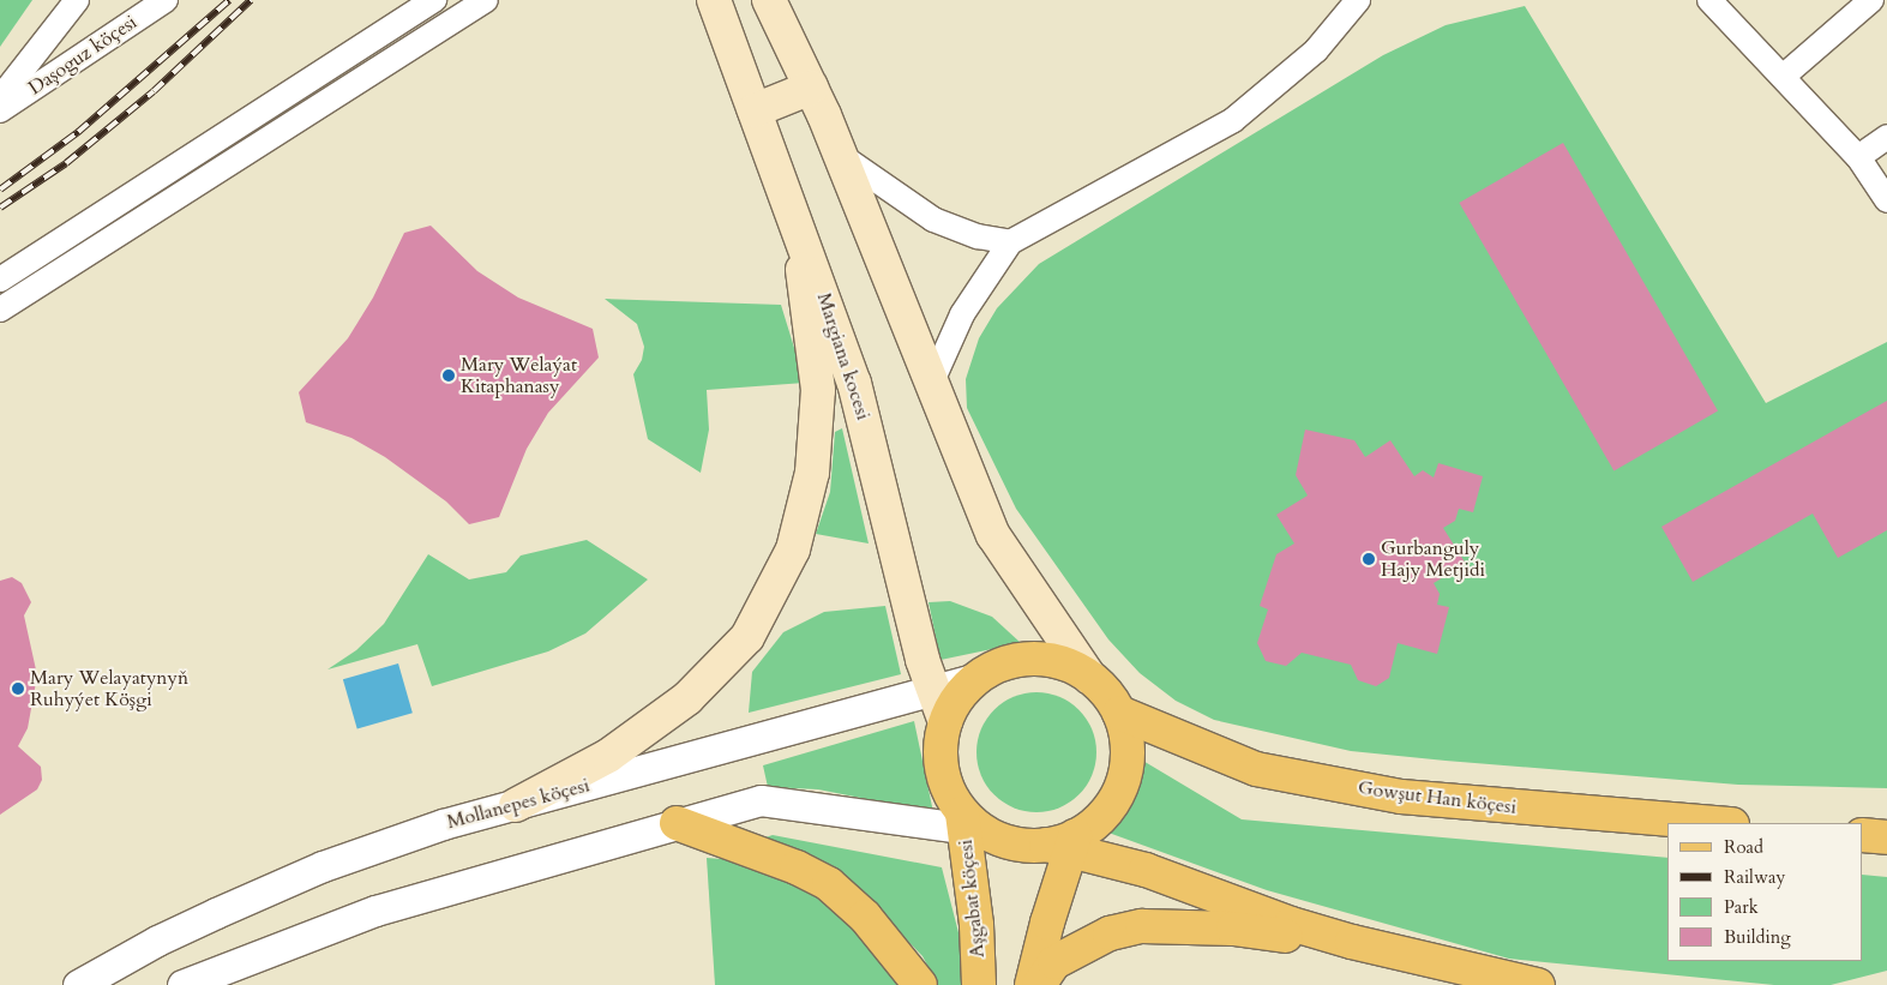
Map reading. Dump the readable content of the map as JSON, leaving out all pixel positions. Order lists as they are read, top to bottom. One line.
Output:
{"streets":{"main road":["Margiana kocesi","Gowşut Han köçesi","Aşgabat köçesi"],"street":["Daşoguz köçesi","Mollanepes köçesi"]},"crossings":[["Margiana kocesi","Gowşut Han köçesi"],["Margiana kocesi","Mollanepes köçesi"],["Margiana kocesi","Aşgabat köçesi"],["Gowşut Han köçesi","Mollanepes köçesi"],["Gowşut Han köçesi","Aşgabat köçesi"],["Mollanepes köçesi","Aşgabat köçesi"]],"places":["Mary Welaýat Kitaphanasy","Gurbanguly Hajy Metjidi","Mary Welayatynyň Ruhyýet Köşgi"],"legend":["Road","Railway","Park","Building"]}
